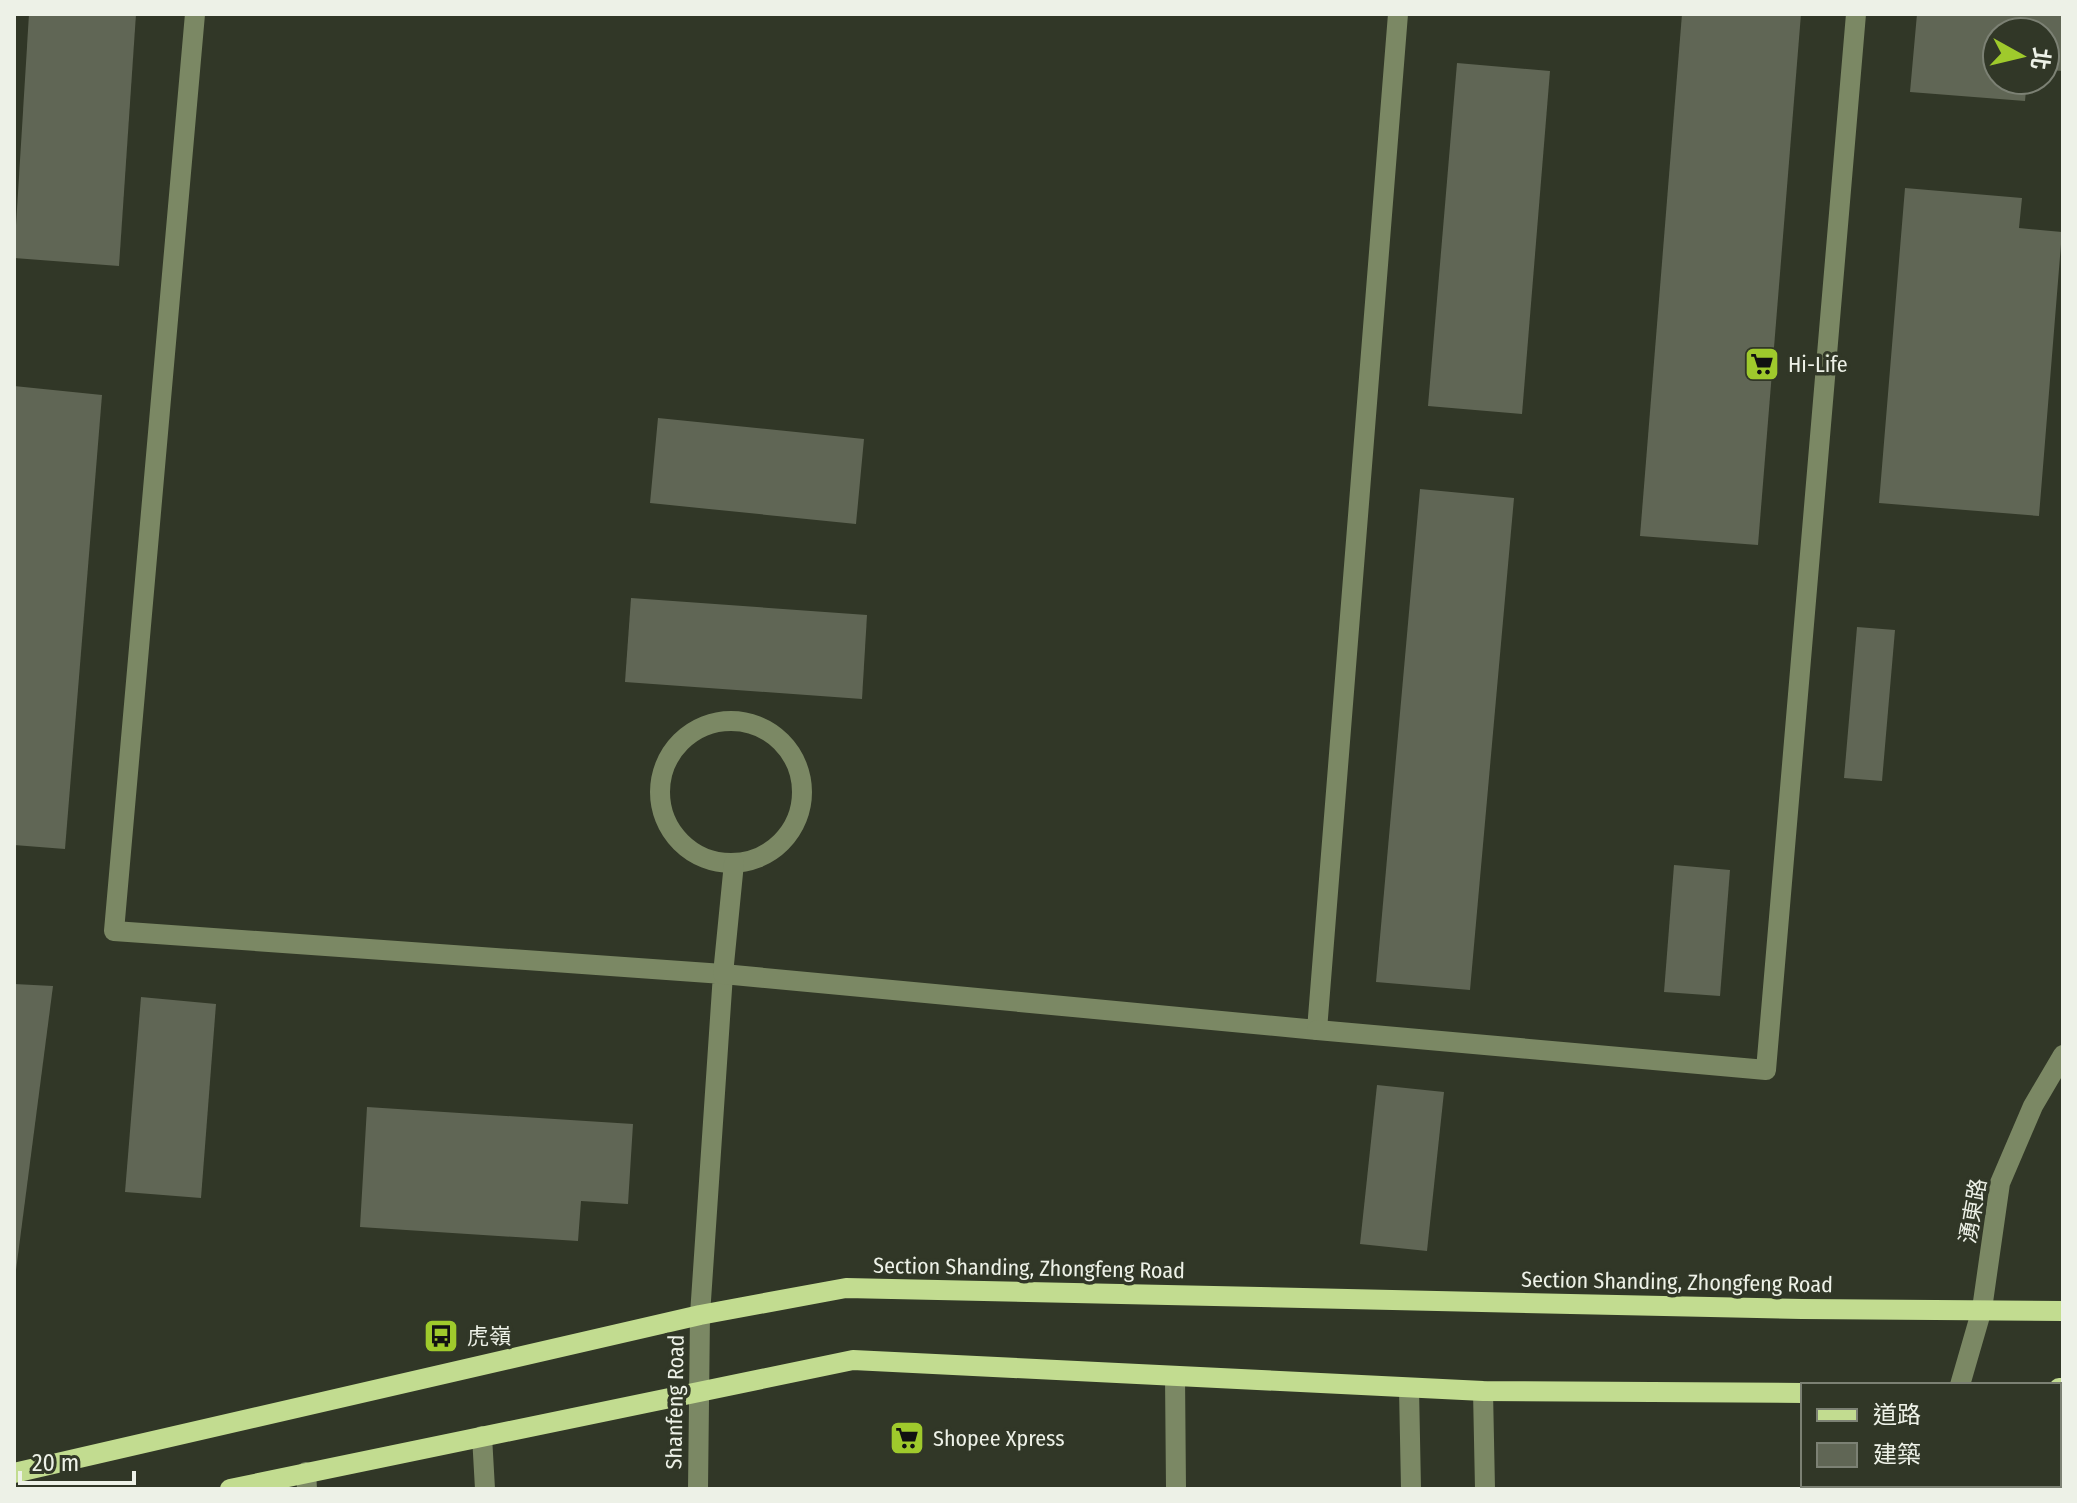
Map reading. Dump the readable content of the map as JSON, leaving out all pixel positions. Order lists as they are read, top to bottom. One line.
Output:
{"streets":{"main road":["Section Shanding, Zhongfeng Road"],"street":["湧東路","Shanfeng Road"]},"crossings":[["湧東路","Section Shanding, Zhongfeng Road"],["Section Shanding, Zhongfeng Road","Shanfeng Road"]],"places":{"supermarket":["Hi-Life","Shopee Xpress"],"bus stop":["虎嶺"]},"legend":["道路","建築"],"scale_bar":"20 m","north":"right"}
